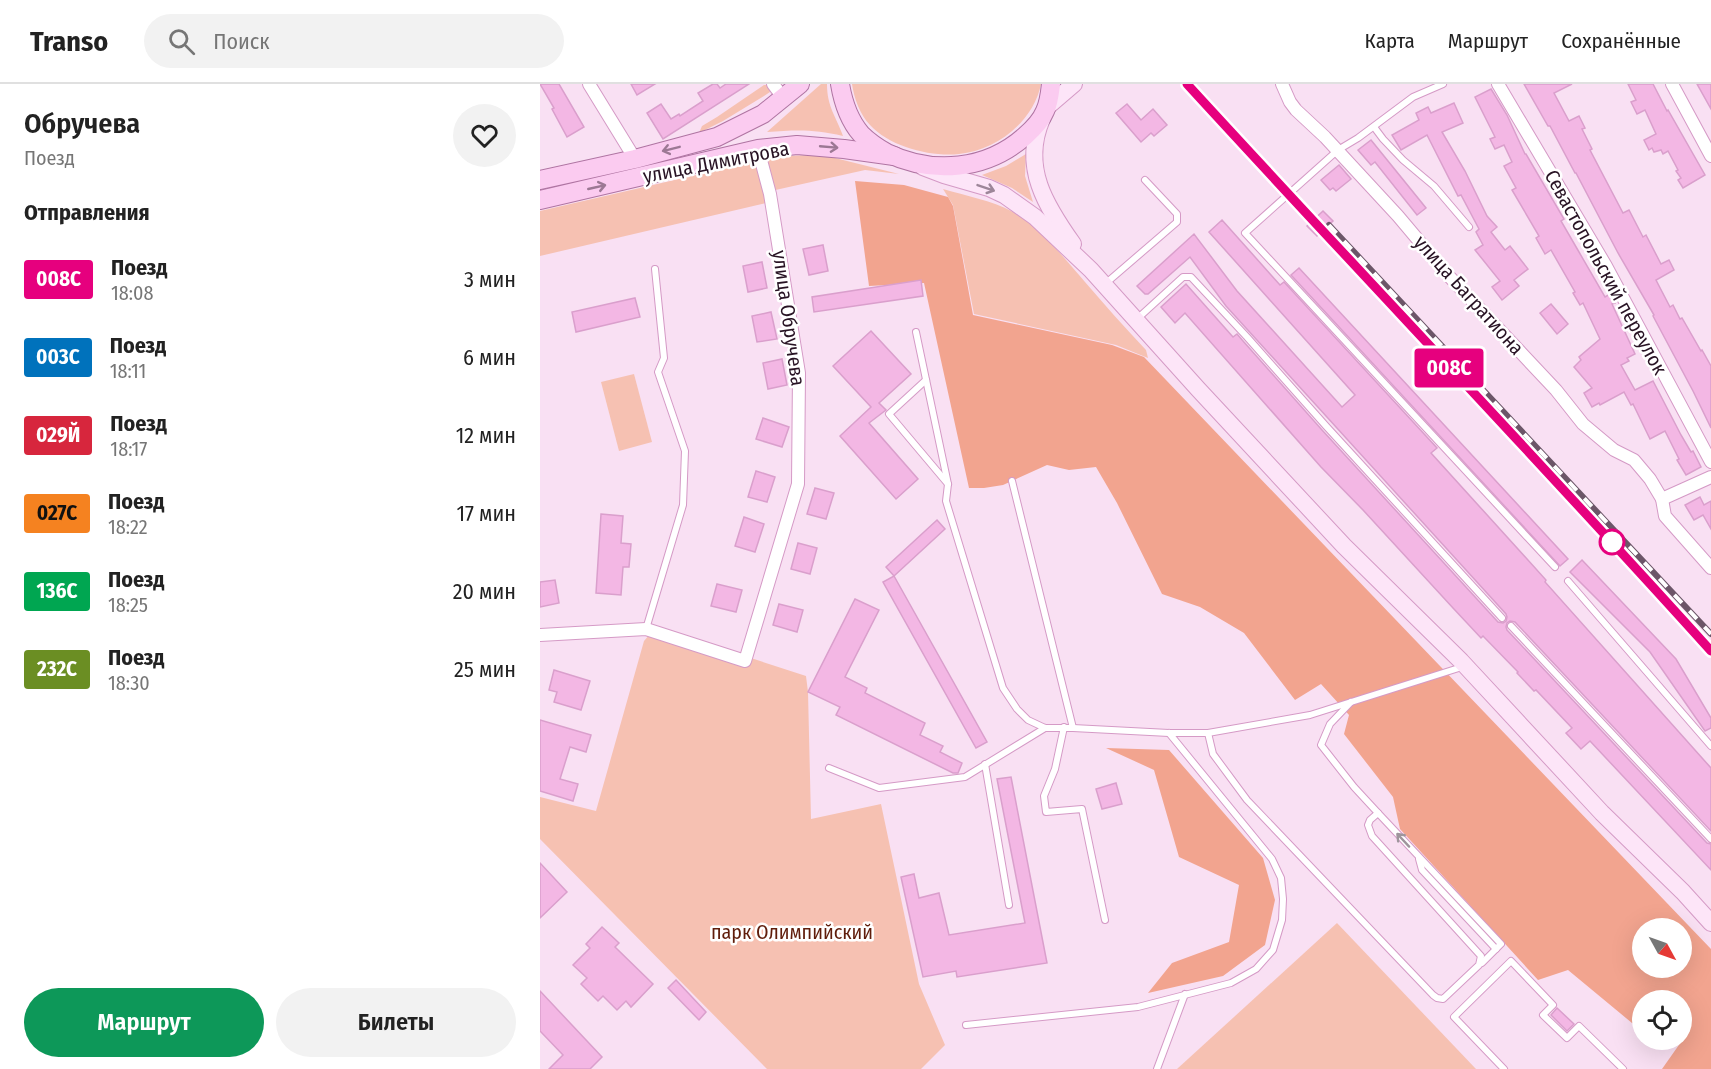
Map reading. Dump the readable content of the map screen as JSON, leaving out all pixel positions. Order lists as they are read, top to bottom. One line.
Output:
{"streets":{"main road":["улица Димитрова"],"street":["Севастопольский переулок","улица Багратиона","улица Обручева"]},"crossings":[["улица Димитрова","улица Обручева"]],"parks":["парк Олимпийский"],"north":"bottom right","page":{"header":"Transo","search":"Поиск","nav":["Карта","Маршрут","Сохранённые"],"heading":[["Обручева","Поезд"],"Отправления"],"on_map":"008С","list":[{"mark":"008С","name":"Поезд","note":"18:08","value":"3 мин"},{"mark":"003С","name":"Поезд","note":"18:11","value":"6 мин"},{"mark":"029Й","name":"Поезд","note":"18:17","value":"12 мин"},{"mark":"027С","name":"Поезд","note":"18:22","value":"17 мин"},{"mark":"136С","name":"Поезд","note":"18:25","value":"20 мин"},{"mark":"232C","name":"Поезд","note":"18:30","value":"25 мин"}],"buttons":["Маршрут","Билеты"]}}
